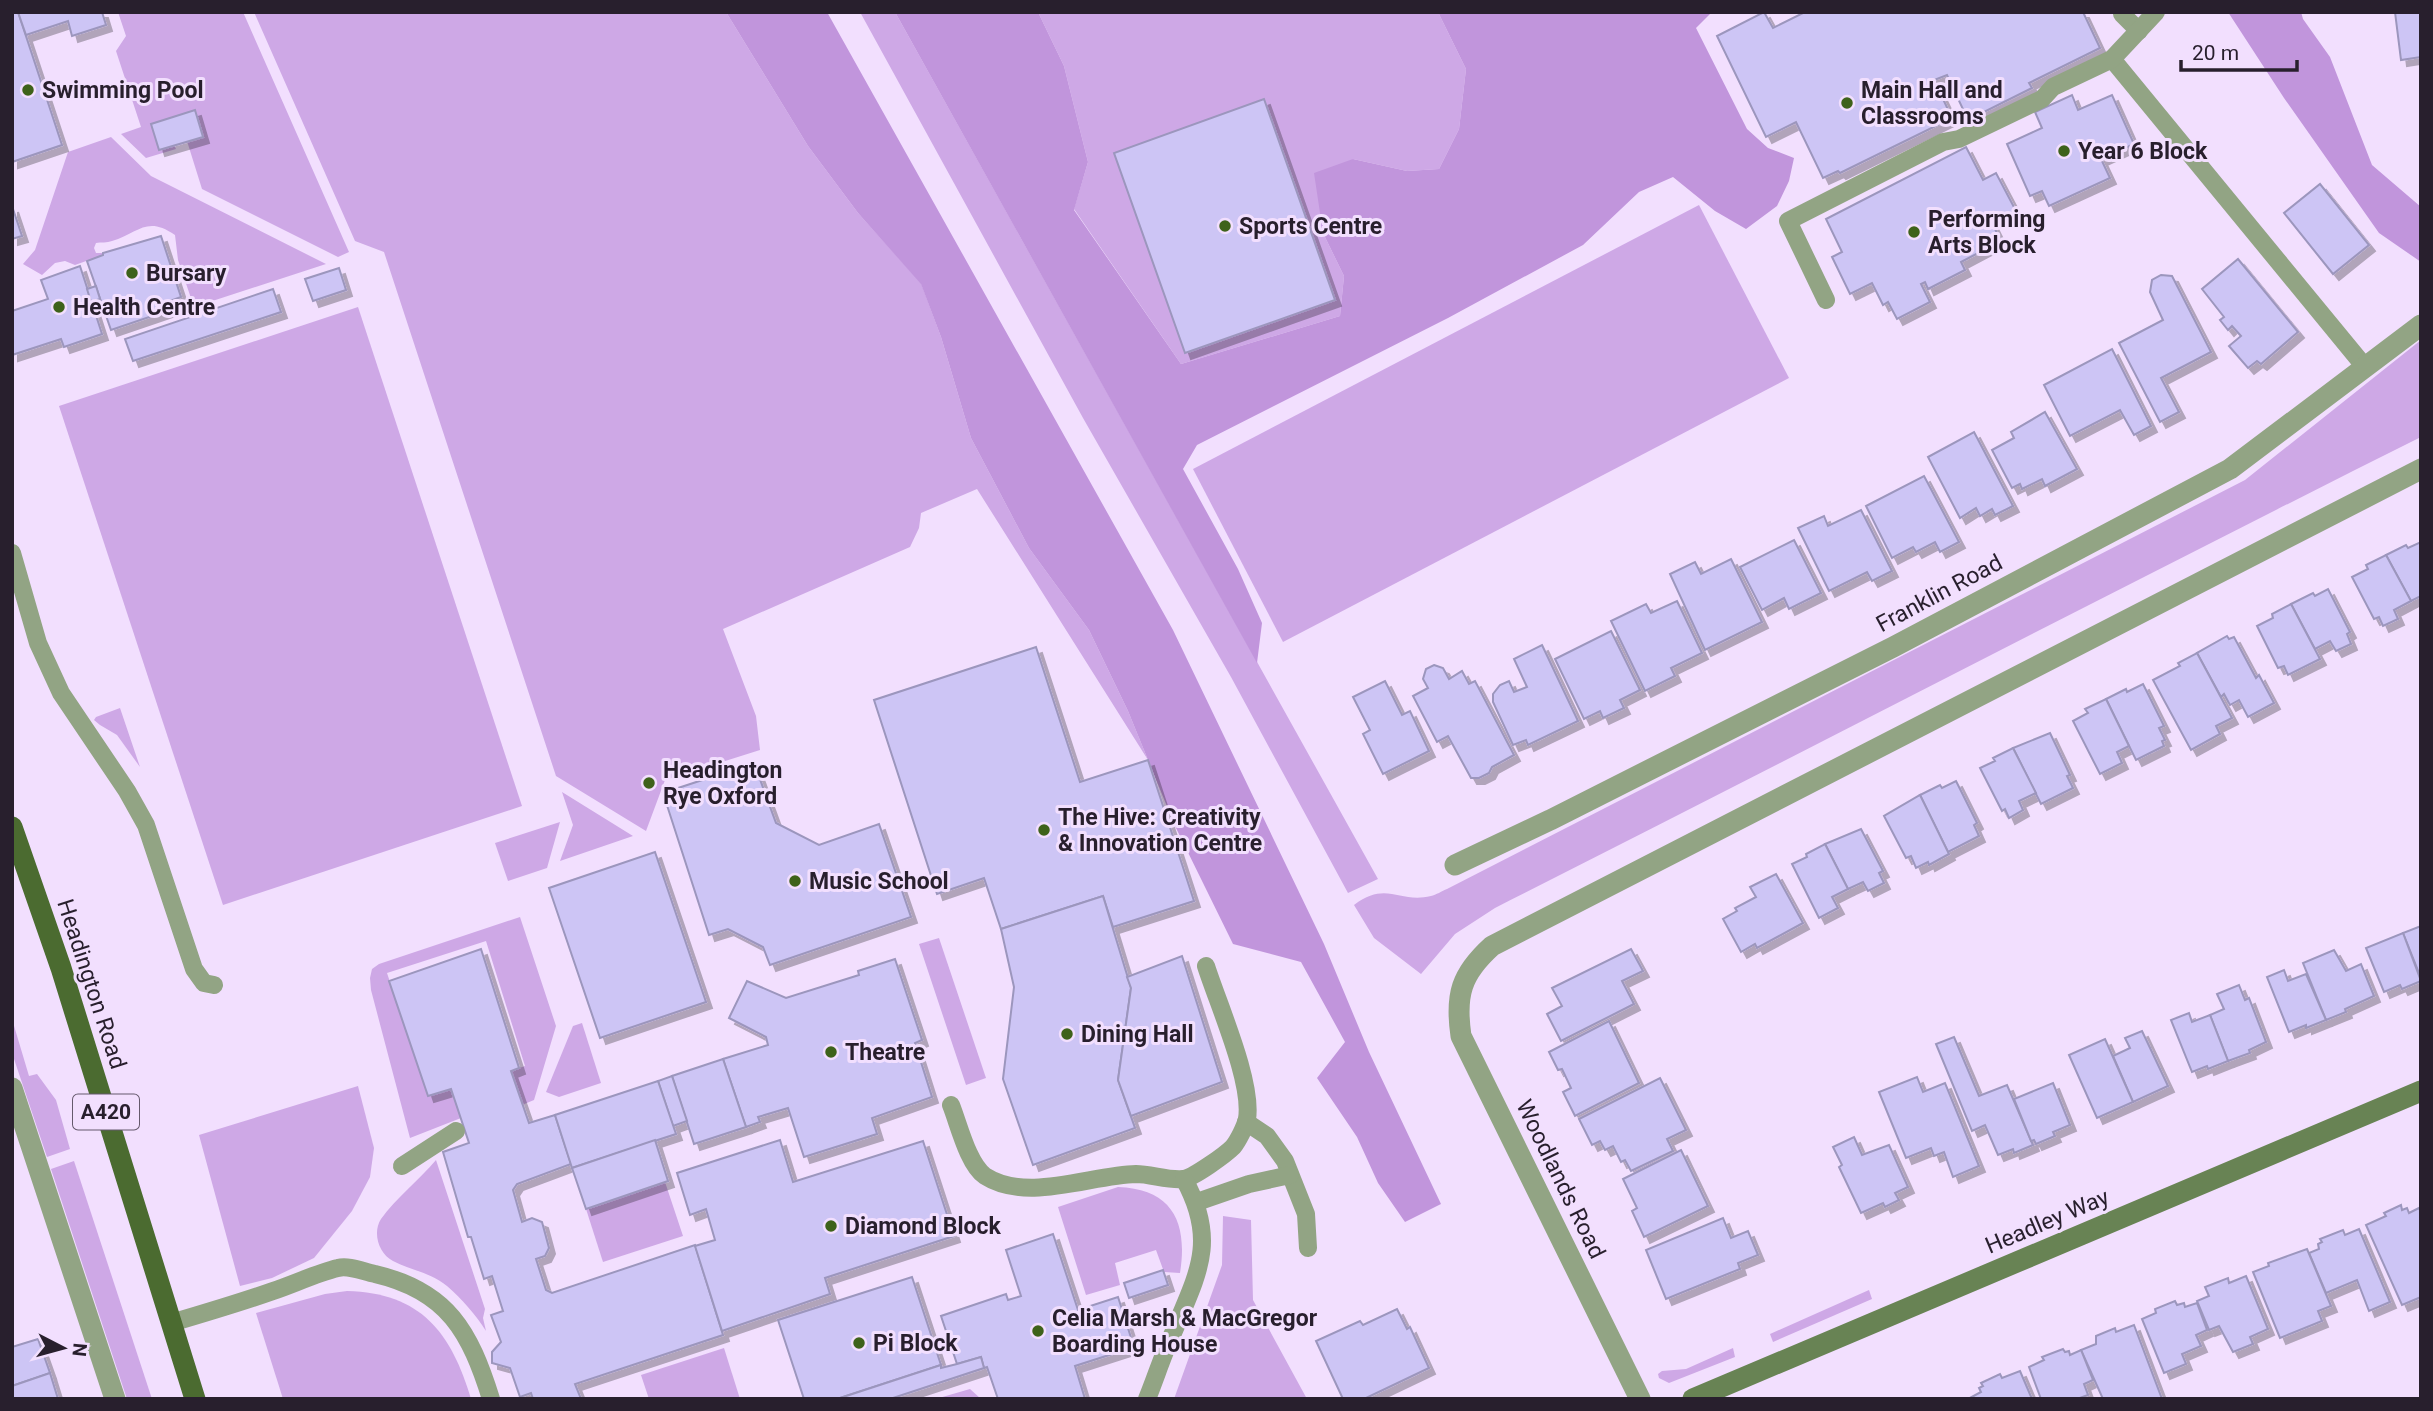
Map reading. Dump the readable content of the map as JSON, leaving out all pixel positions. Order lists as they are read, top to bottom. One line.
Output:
{"streets":{"main road":["Headington Road","A420","Headley Way"],"street":["Franklin Road","Woodlands Road"]},"places":["Swimming Pool","Main Hall and Classrooms","Year 6 Block","Sports Centre","Performing Arts Block","Bursary","Health Centre","Headington Rye Oxford","The Hive: Creativity & Innovation Centre","Music School","Dining Hall","Theatre","Diamond Block","Celia Marsh & MacGregor Boarding House","Pi Block"],"scale_bar":"20 m","north":"right"}
